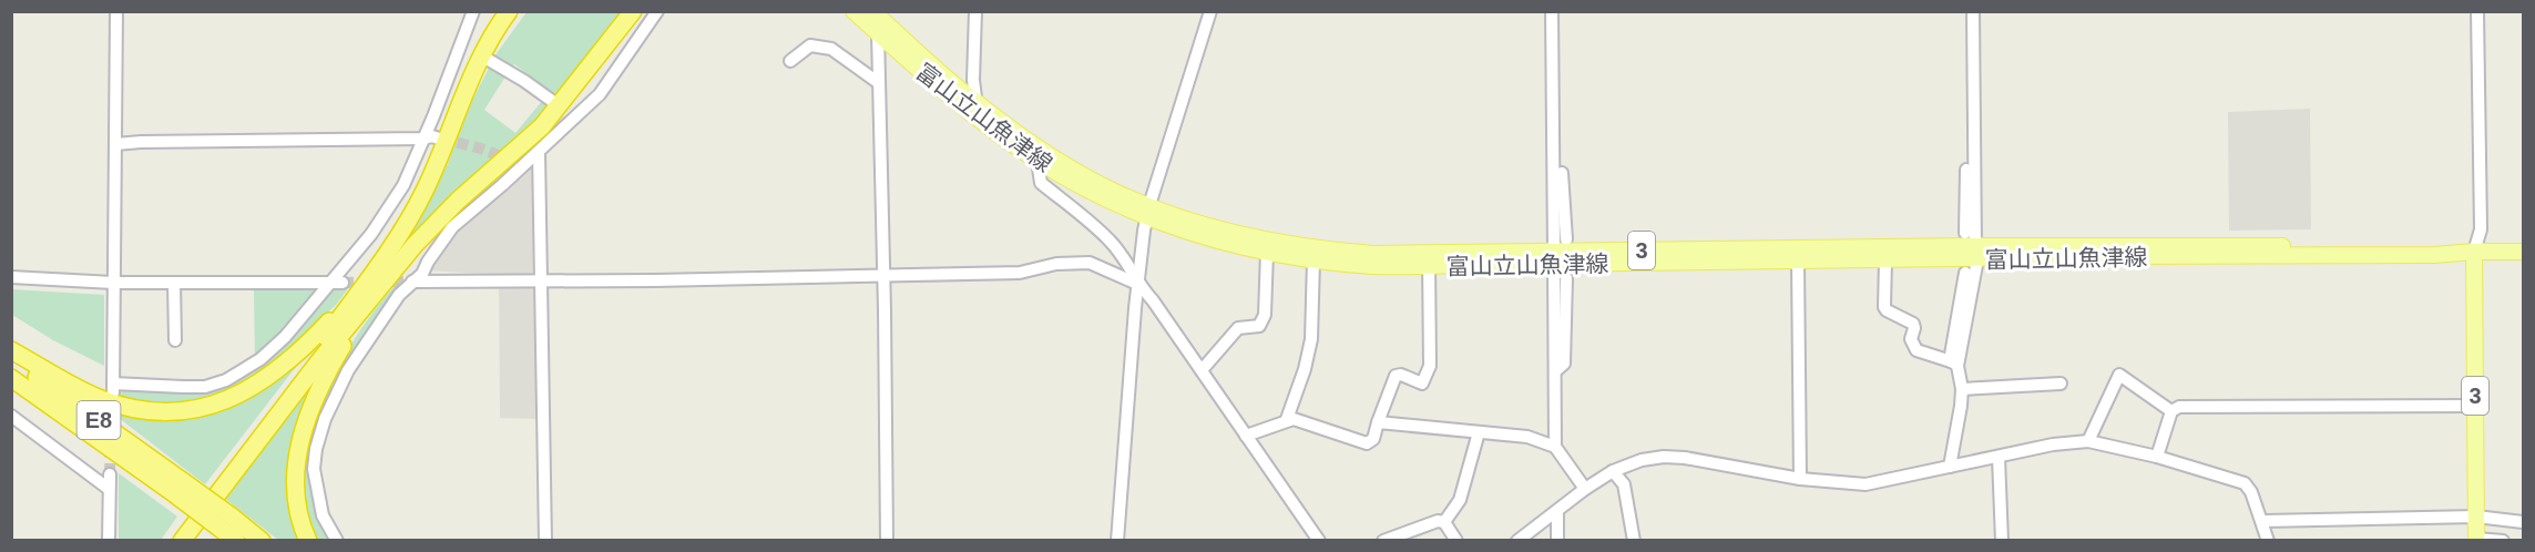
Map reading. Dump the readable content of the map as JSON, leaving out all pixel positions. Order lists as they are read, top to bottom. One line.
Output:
{"streets":{"highway":["E8"],"main road":["富山立山魚津線","3"]},"crossings":[["富山立山魚津線","3"]]}
